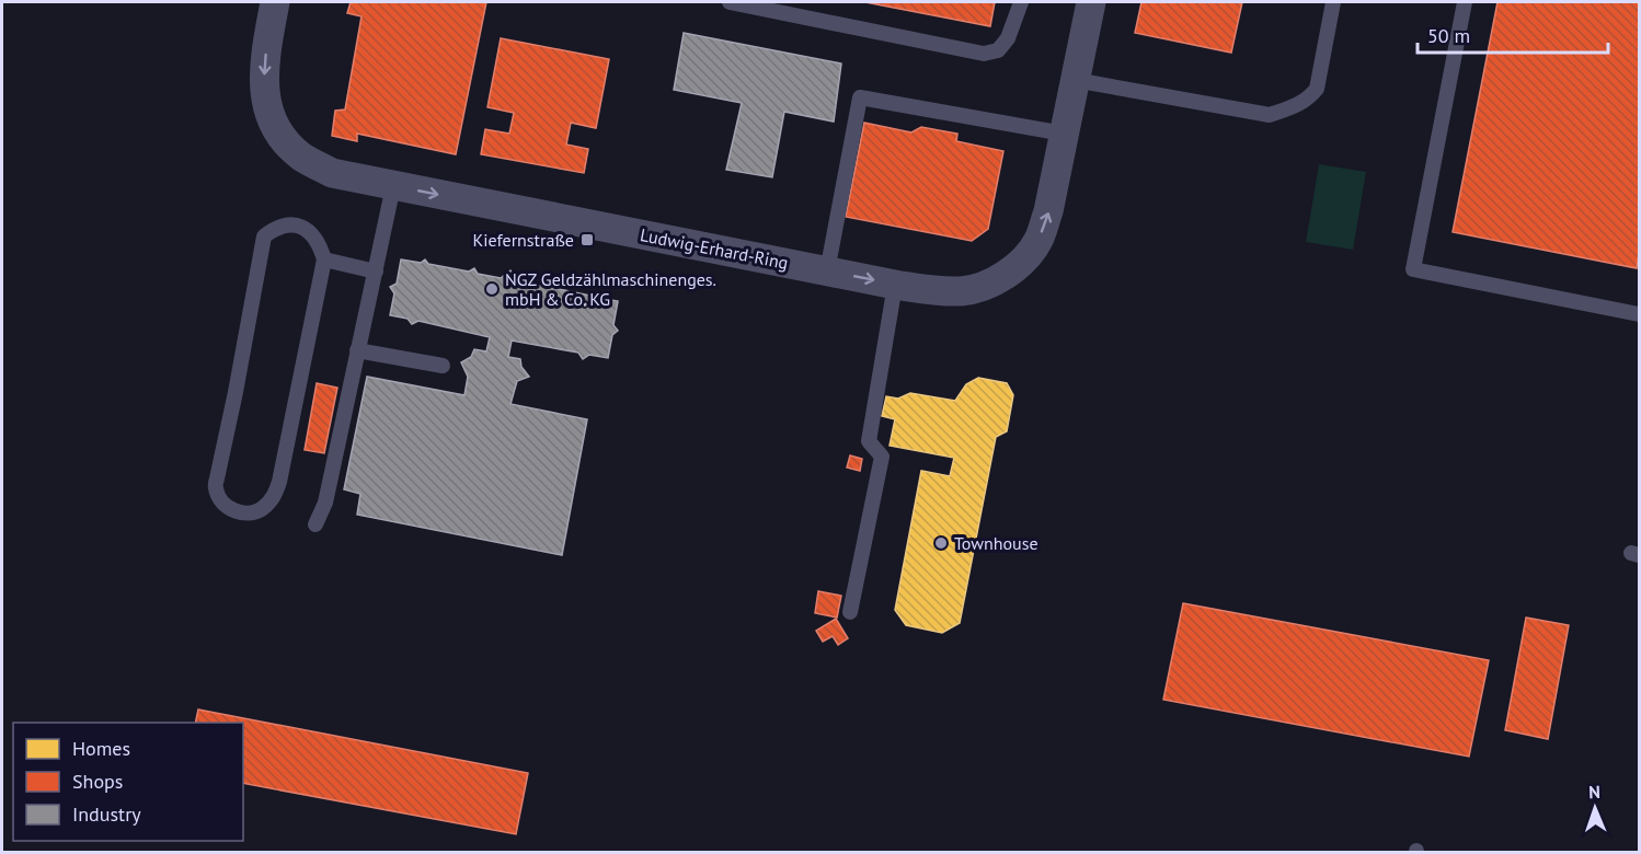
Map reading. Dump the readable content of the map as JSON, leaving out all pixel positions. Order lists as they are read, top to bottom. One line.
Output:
{"streets":{"street":["Ludwig-Erhard-Ring"]},"places":{"transit":["Kiefernstraße"],"other":["NGZ Geldzählmaschinenges. mbH & Co. KG","Townhouse"]},"legend":["Homes","Shops","Industry"],"scale_bar":"50 m","north":"top"}
